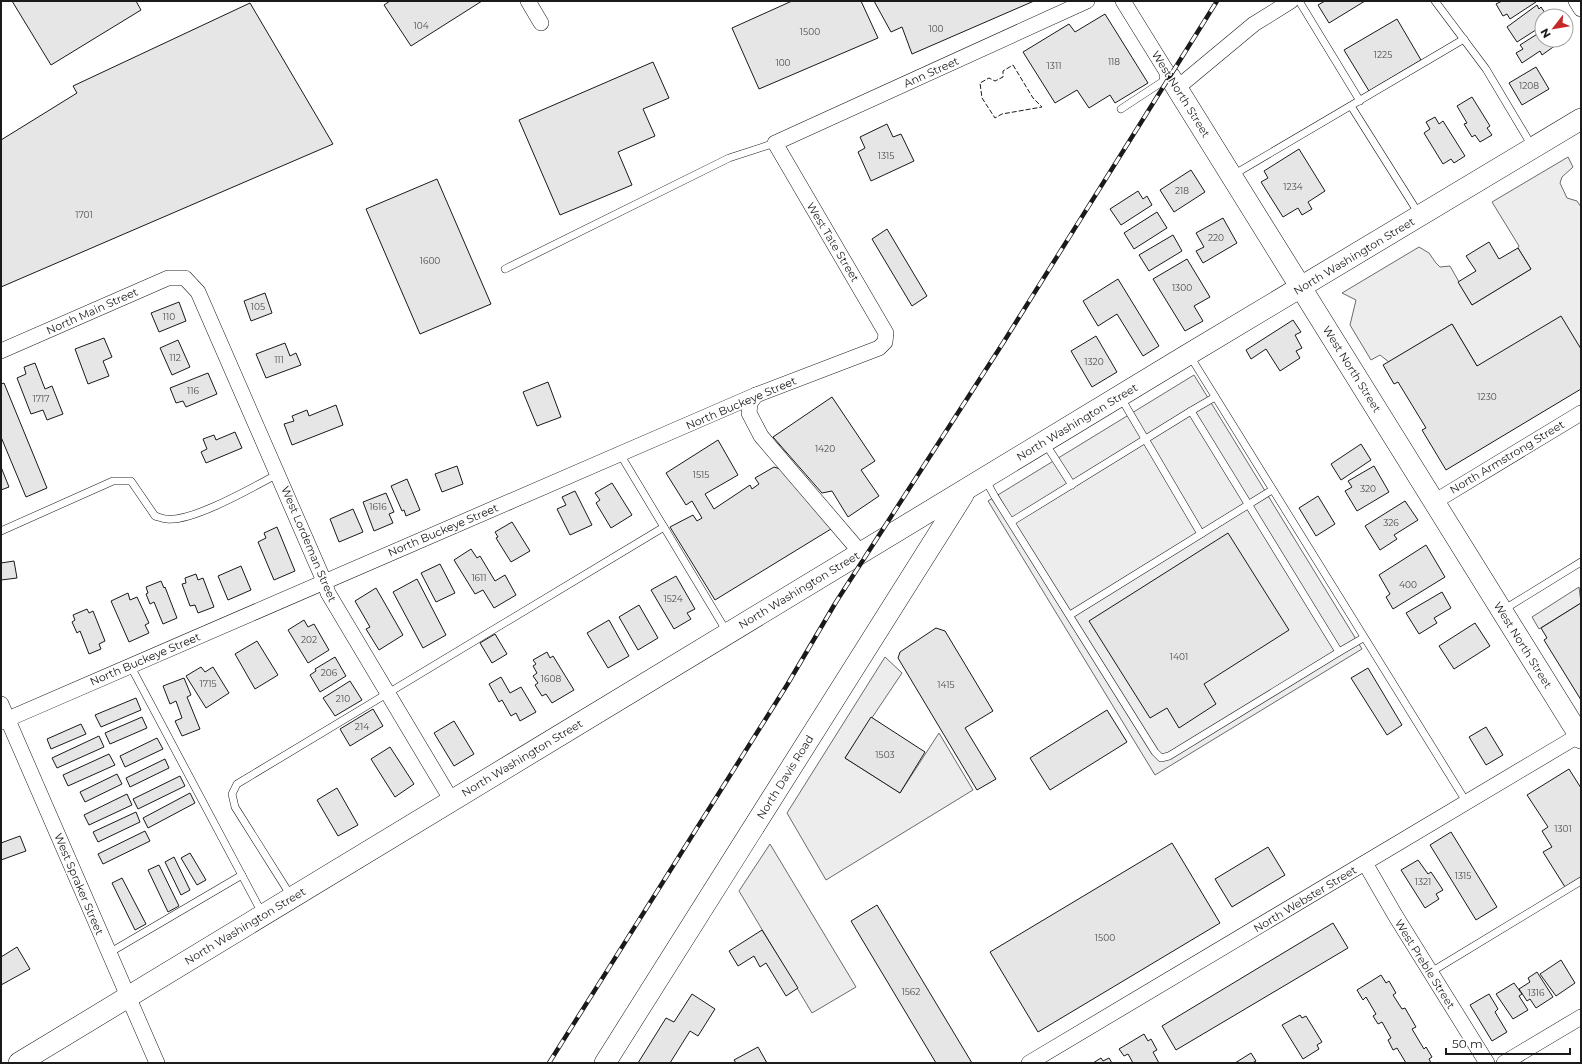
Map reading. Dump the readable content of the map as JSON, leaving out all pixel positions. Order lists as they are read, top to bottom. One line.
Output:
{"streets":{"main road":["West North Street","North Washington Street","North Davis Road"],"street":["Ann Street","West Tate Street","North Main Street","North Buckeye Street","North Armstrong Street","West Lordeman Street","West Spraker Street","North Webster Street","West Preble Street"]},"crossings":[["Ann Street","West Tate Street"],["West North Street","North Washington Street"],["West North Street","North Armstrong Street"],["West North Street","North Webster Street"],["West Tate Street","North Buckeye Street"],["North Washington Street","West Lordeman Street"],["North Washington Street","North Davis Road"],["North Washington Street","West Spraker Street"],["North Main Street","West Lordeman Street"],["North Buckeye Street","West Lordeman Street"],["North Buckeye Street","West Spraker Street"],["North Webster Street","West Preble Street"]],"house_numbers":["104","100","1500","1225","118","100","1311","1208","1315","1234","218","1701","220","1600","1300","105","110","112","111","1320","116","1230","1717","1420","1515","320","1616","326","1611","400","1524","202","1401","206","1608","1715","1415","210","214","1503","1301","1315","1321","1500","1562","1316"],"scale_bar":"50 m","north":"bottom left"}
